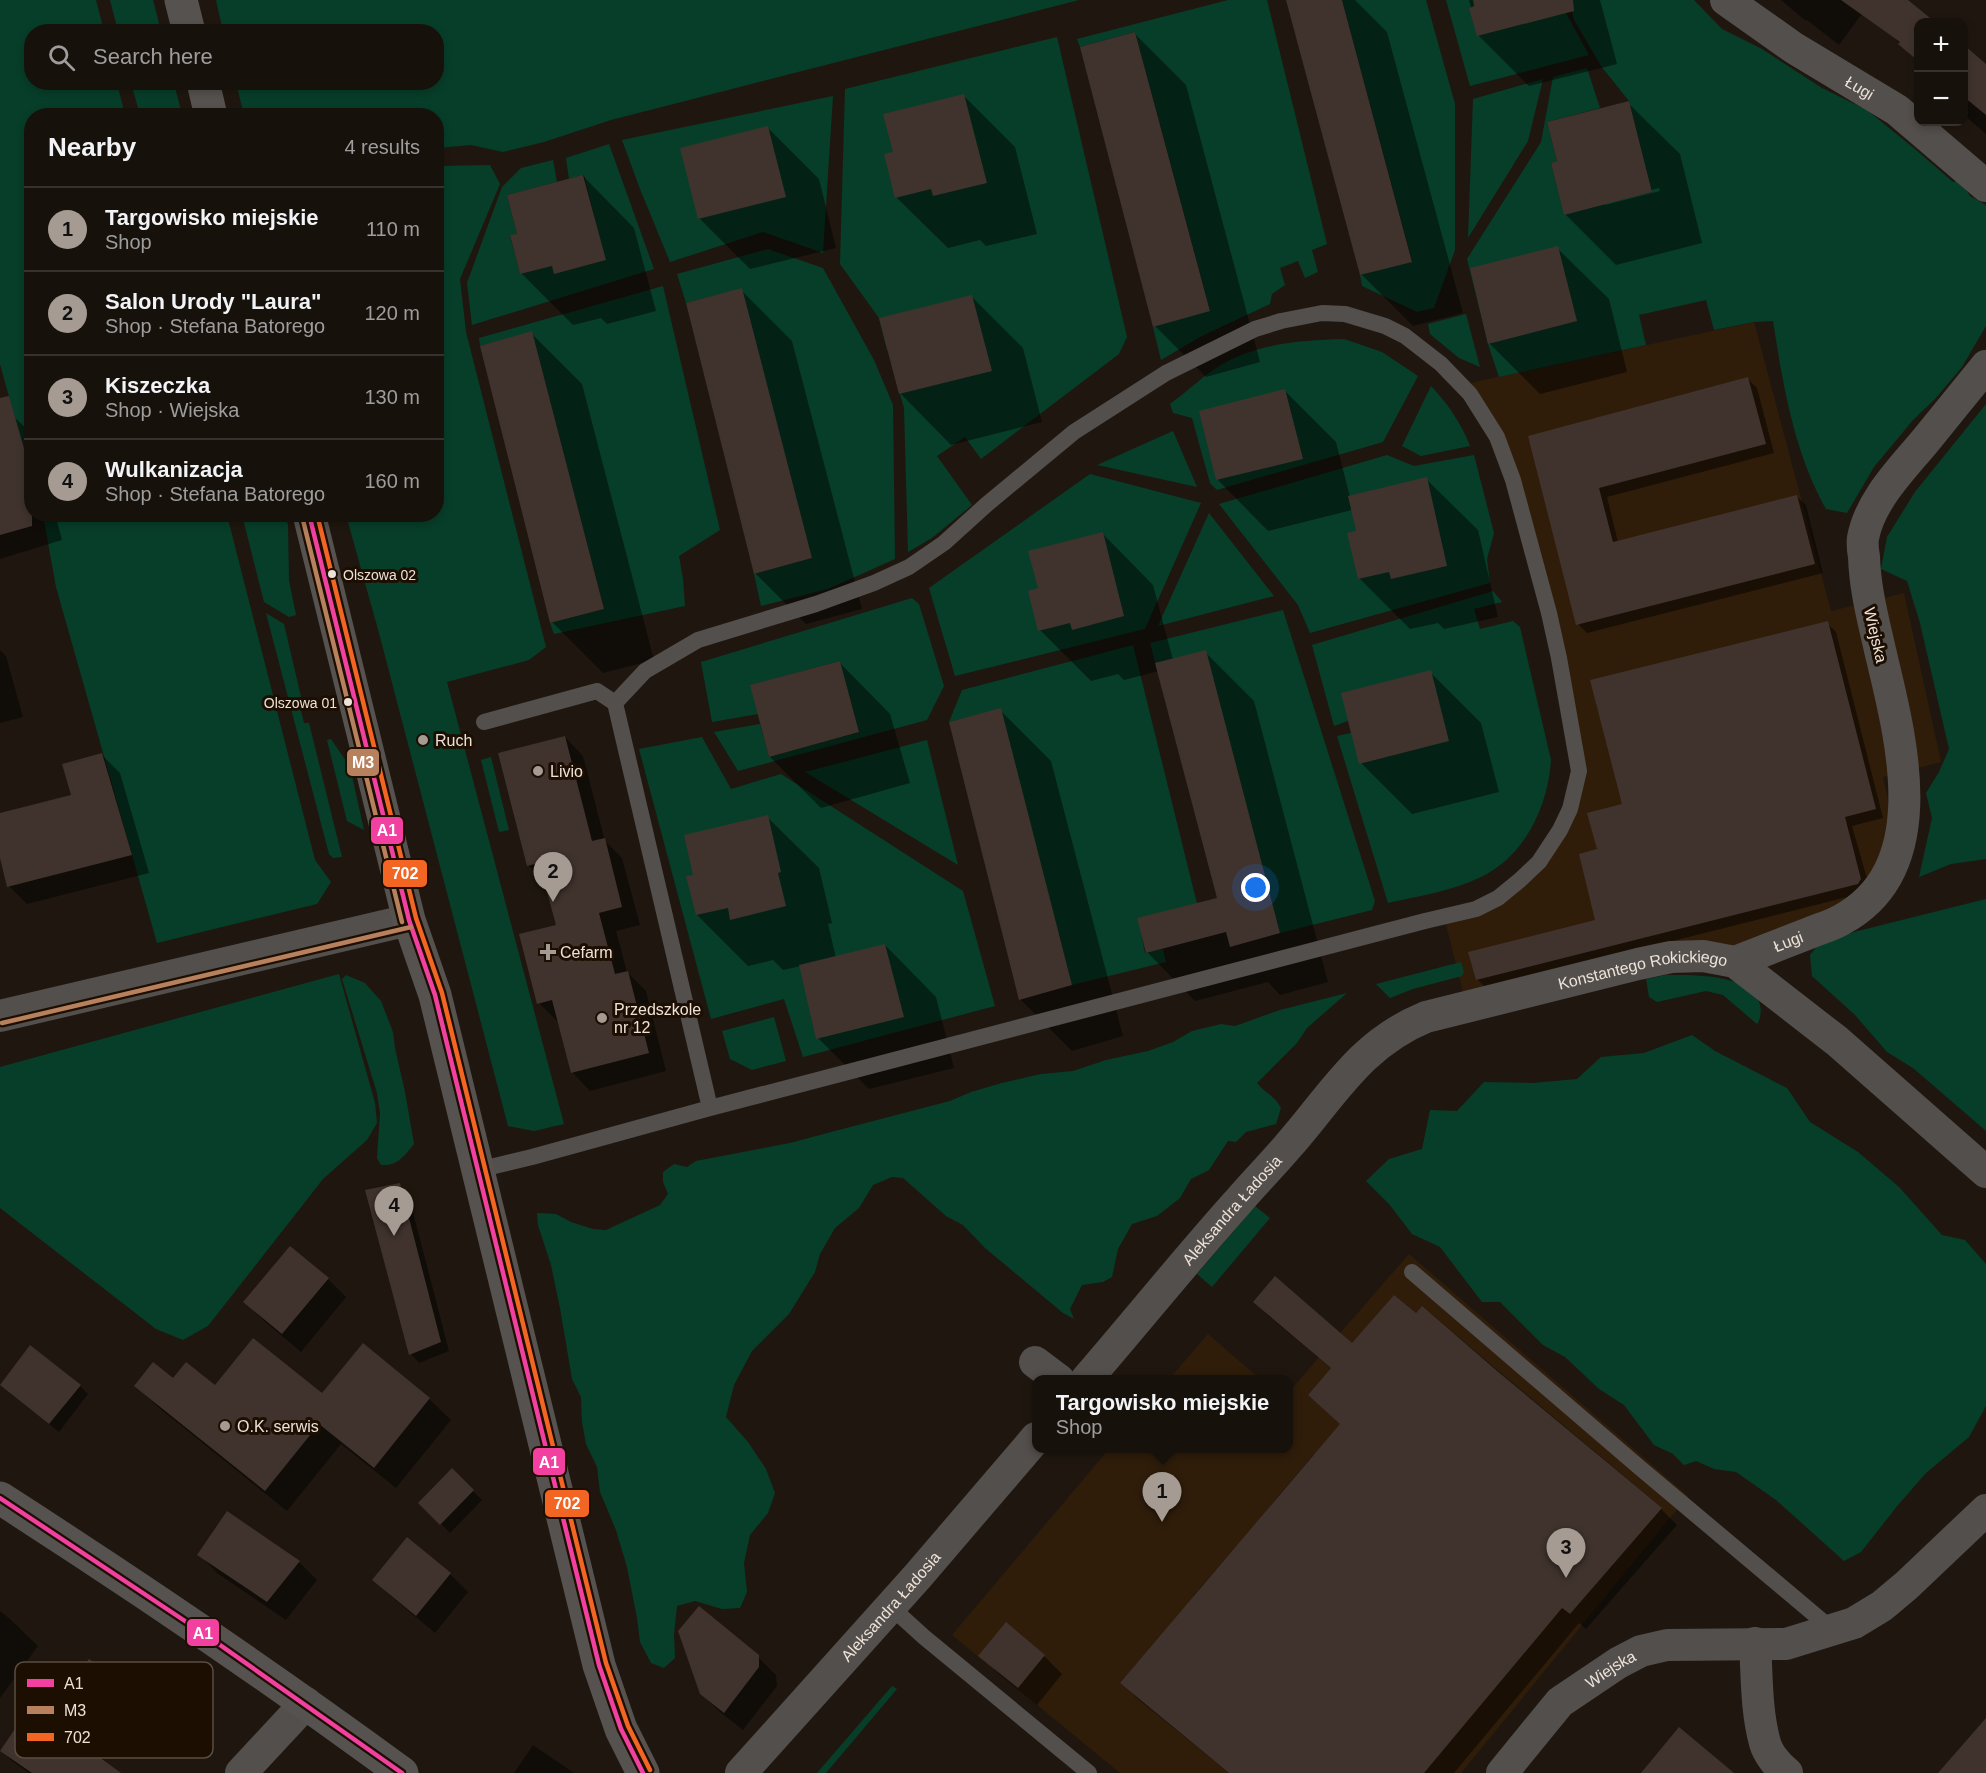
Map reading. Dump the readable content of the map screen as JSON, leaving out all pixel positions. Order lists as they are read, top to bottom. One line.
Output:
{"streets":{"street":["Ługi","Wiejska","Konstantego Rokickiego","Aleksandra Ładosia"]},"crossings":[["Ługi","Wiejska"],["Ługi","Konstantego Rokickiego"],["Konstantego Rokickiego","Aleksandra Ładosia"]],"places":{"other":["Olszowa 02","Olszowa 01","Ruch","Livio","Przedszkole nr 12","O.K. serwis"],"health":["Cefarm"]},"lines":["transit line A1","transit line M3","transit line 702"],"legend":["A1","M3","702"],"page":{"map_buttons":["+","−"],"search":"Search here","heading":["Nearby","4 results"],"list":[{"mark":"1","name":"Targowisko miejskie","note":"Shop","value":"110 m"},{"mark":"2","name":"Salon Urody \"Laura\"","note":"Shop · Stefana Batorego","value":"120 m"},{"mark":"3","name":"Kiszeczka","note":"Shop · Wiejska","value":"130 m"},{"mark":"4","name":"Wulkanizacja","note":"Shop · Stefana Batorego","value":"160 m"}],"pins":["2","4","1","3"],"popup":["Targowisko miejskie","Shop"]}}
